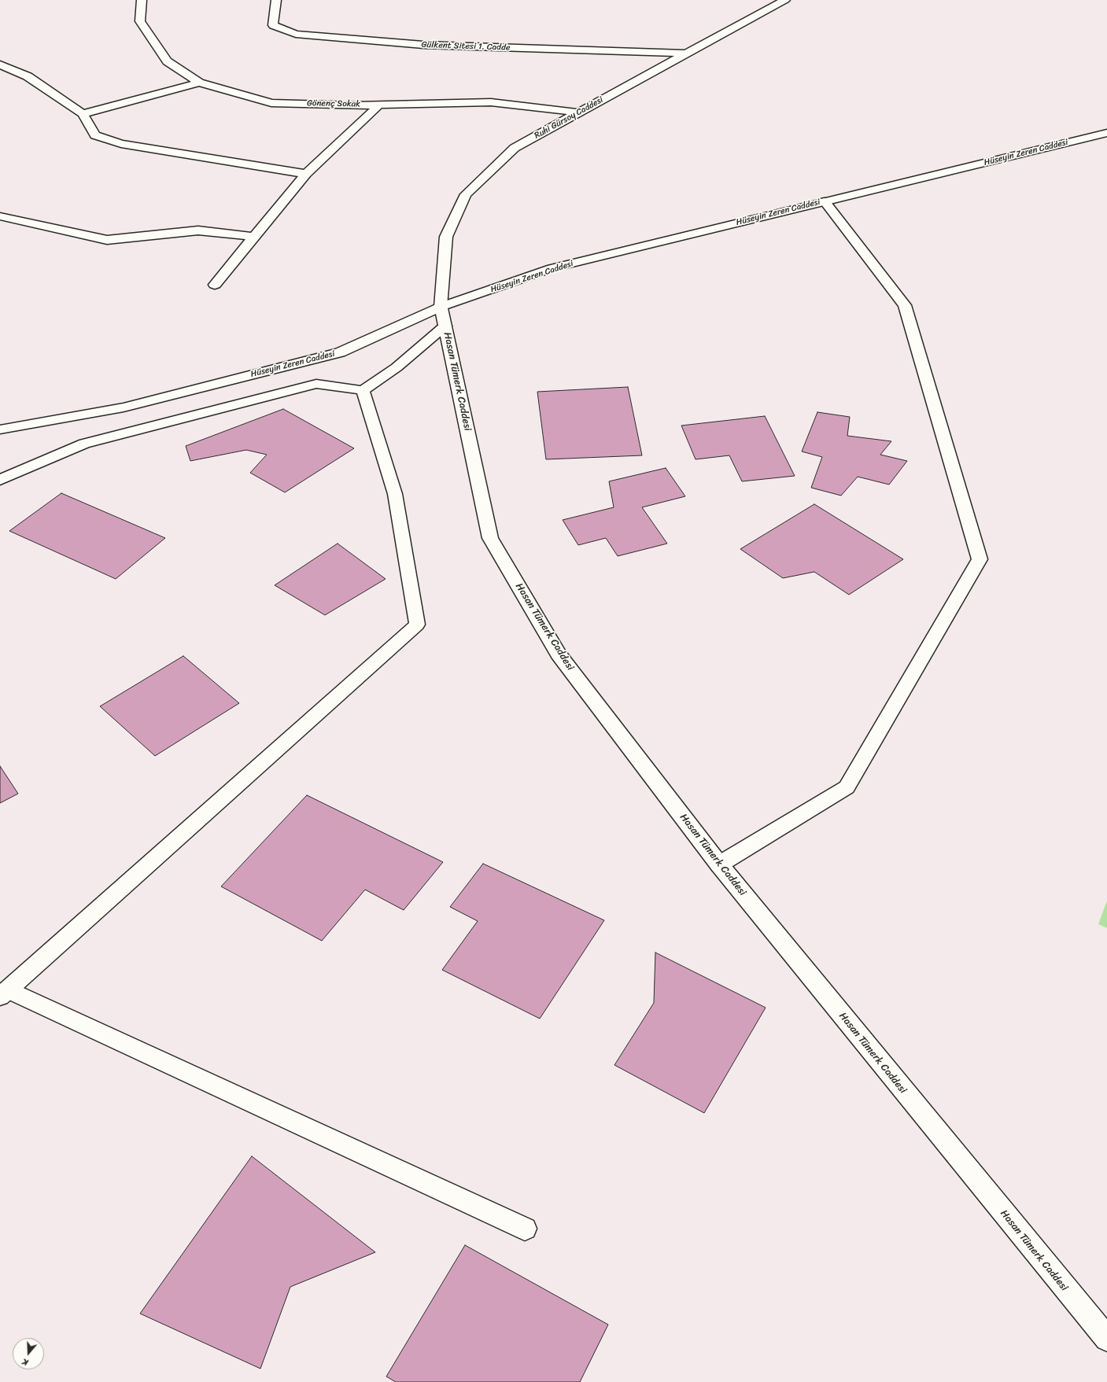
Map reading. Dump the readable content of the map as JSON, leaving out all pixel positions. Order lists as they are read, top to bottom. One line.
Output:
{"streets":{"street":["Gülkent Sitesi 1. Cadde","Gönenç Sokak","Ruhi Gürsoy Caddesi","Hüseyin Zeren Caddesi","Hasan Tümerk Caddesi"]},"crossings":[["Gülkent Sitesi 1. Cadde","Ruhi Gürsoy Caddesi"],["Gönenç Sokak","Ruhi Gürsoy Caddesi"],["Ruhi Gürsoy Caddesi","Hüseyin Zeren Caddesi"],["Ruhi Gürsoy Caddesi","Hasan Tümerk Caddesi"],["Hüseyin Zeren Caddesi","Hasan Tümerk Caddesi"]],"north":"bottom"}
